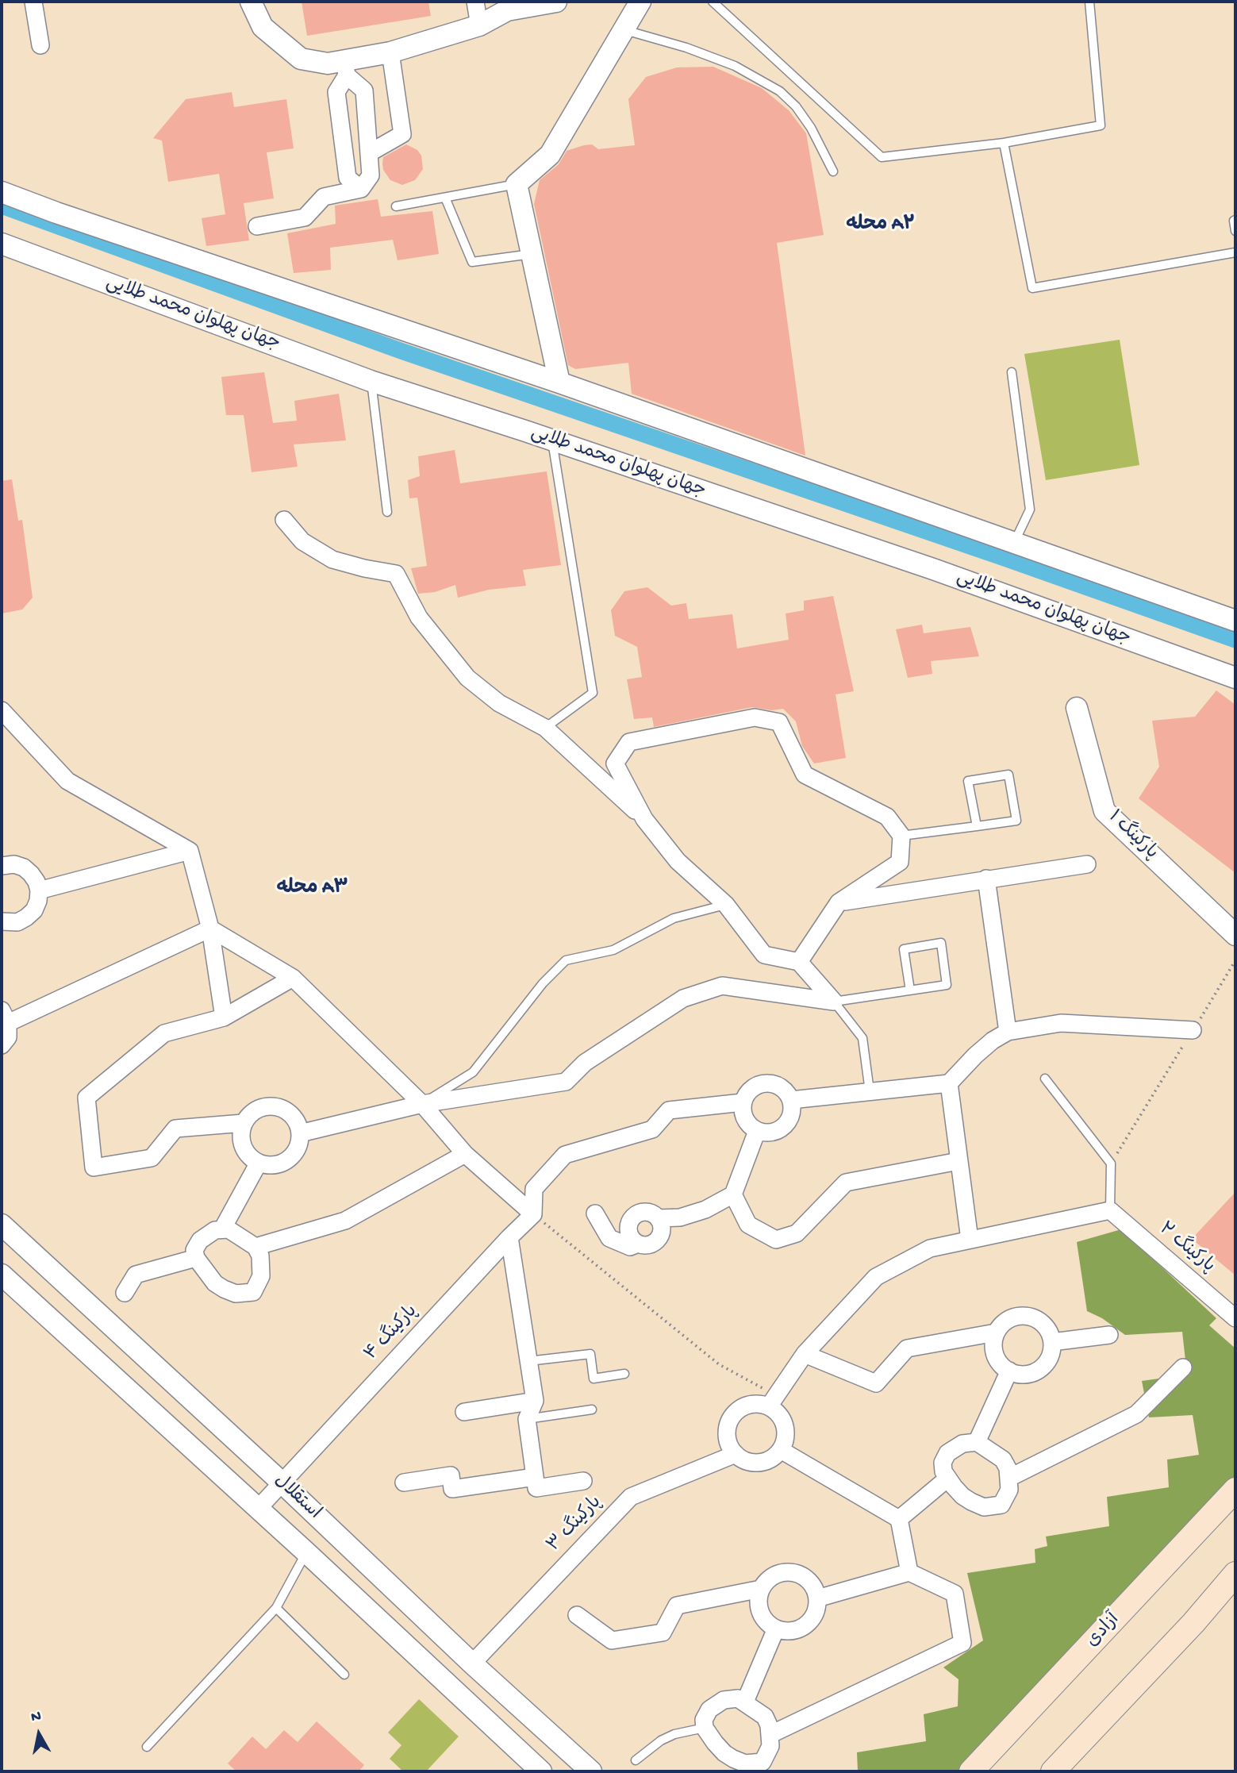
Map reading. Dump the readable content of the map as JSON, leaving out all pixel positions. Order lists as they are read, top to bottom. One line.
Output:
{"streets":{"main road":["آزادی"],"street":["جهان پهلوان محمد طلایی","پارکینگ ۱","پارکینگ ۲","پارکینگ ۴","استقلال","پارکینگ ۳"]},"crossings":[["پارکینگ ۴","استقلال"],["استقلال","پارکینگ ۳"]],"districts":["محله A۲","محله A۳"],"north":"top"}
